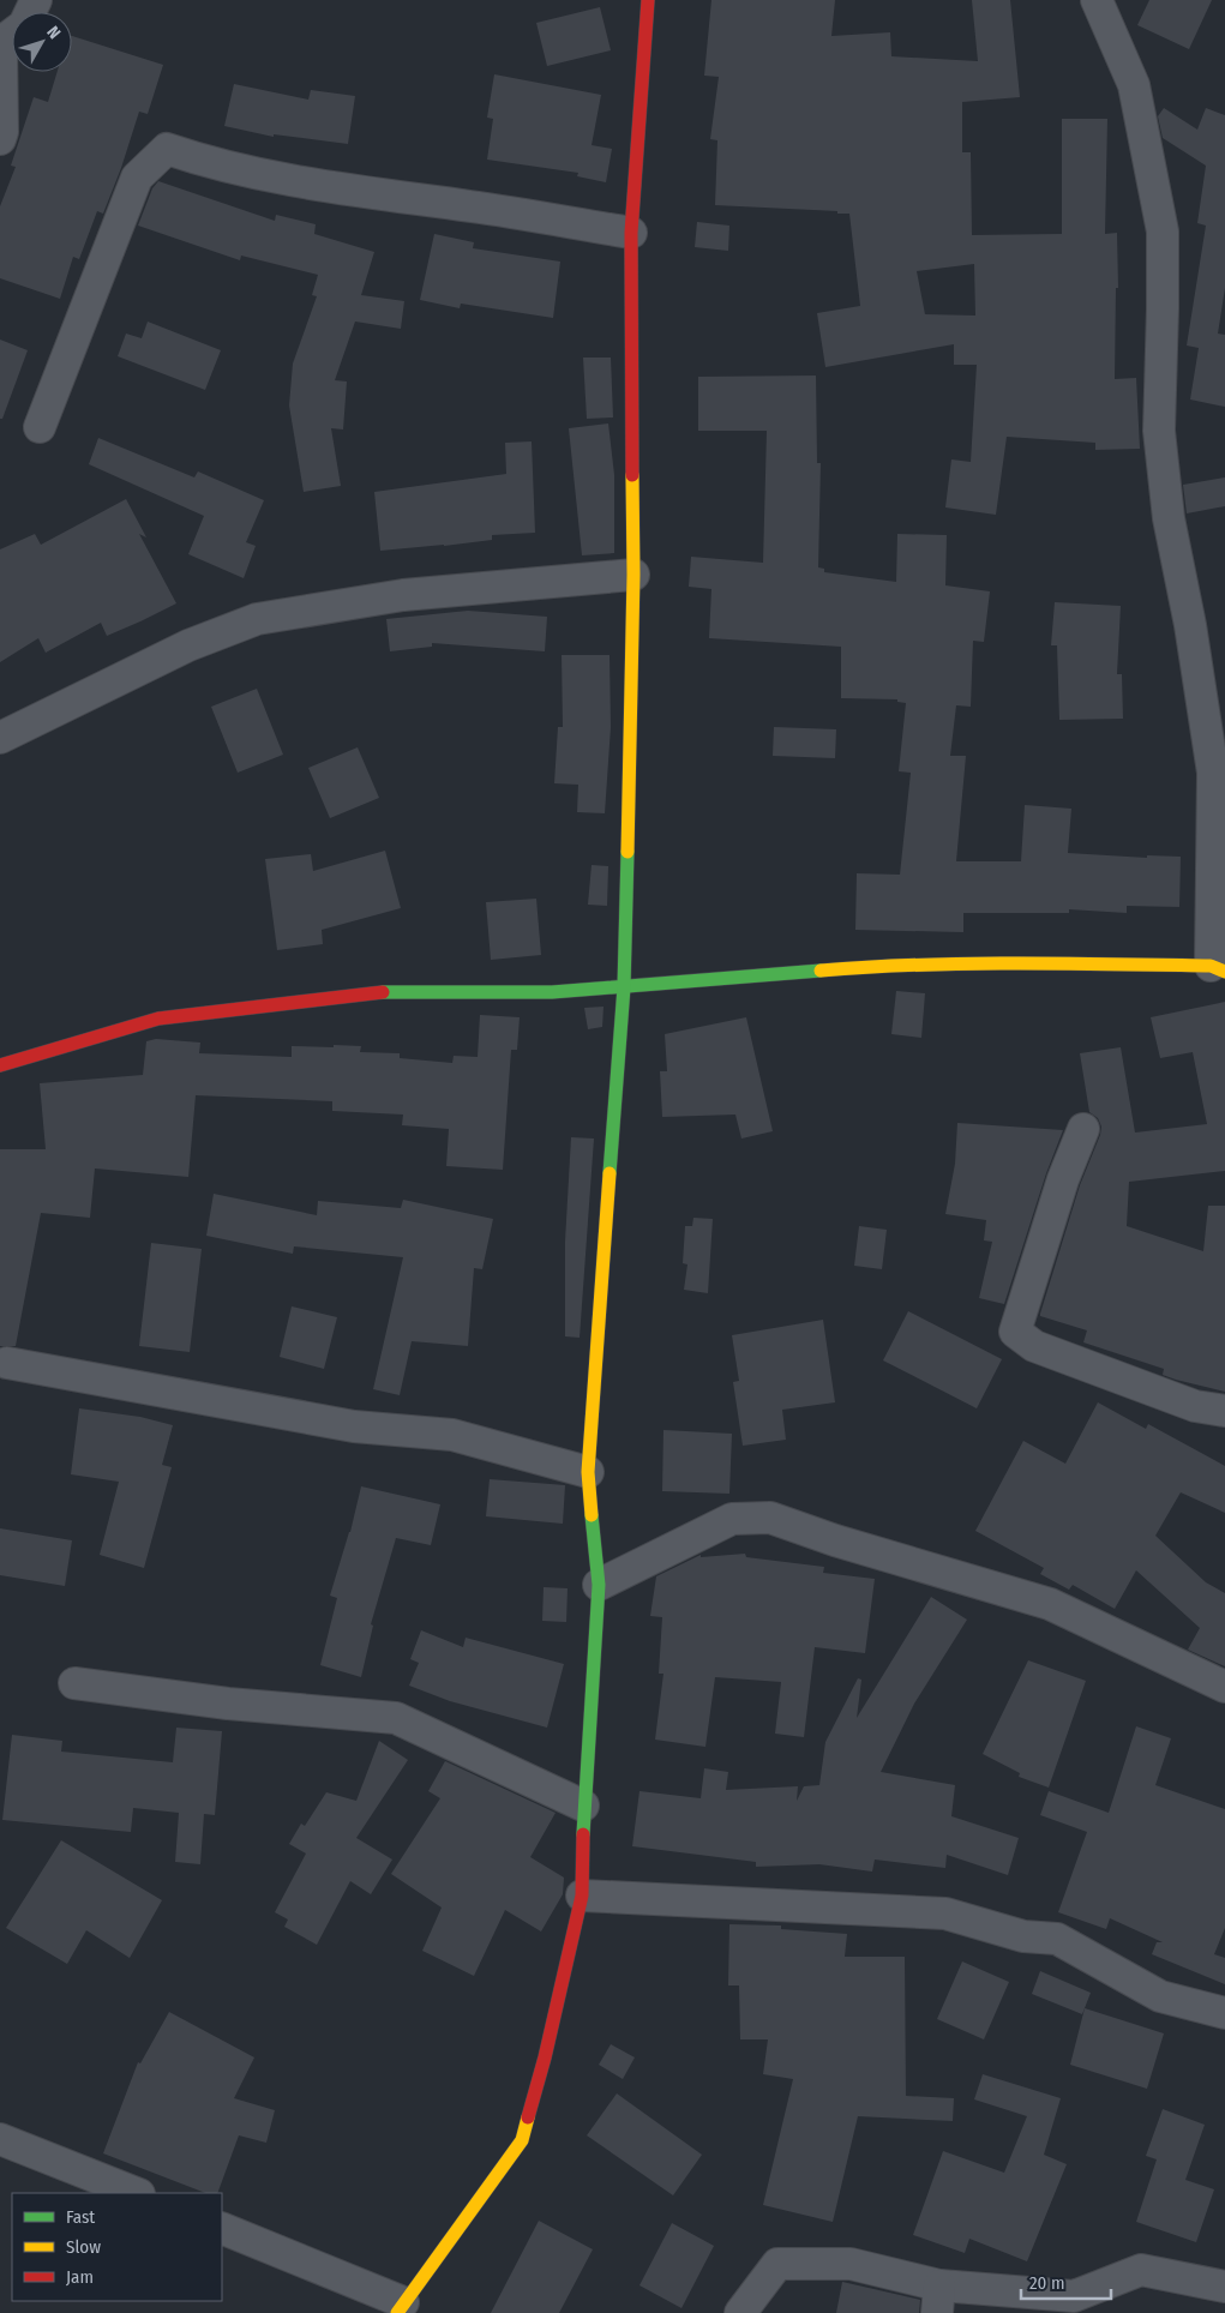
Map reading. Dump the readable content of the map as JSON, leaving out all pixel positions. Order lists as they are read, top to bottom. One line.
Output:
{"legend":["Fast","Slow","Jam"],"scale_bar":"20 m","north":"top right"}
